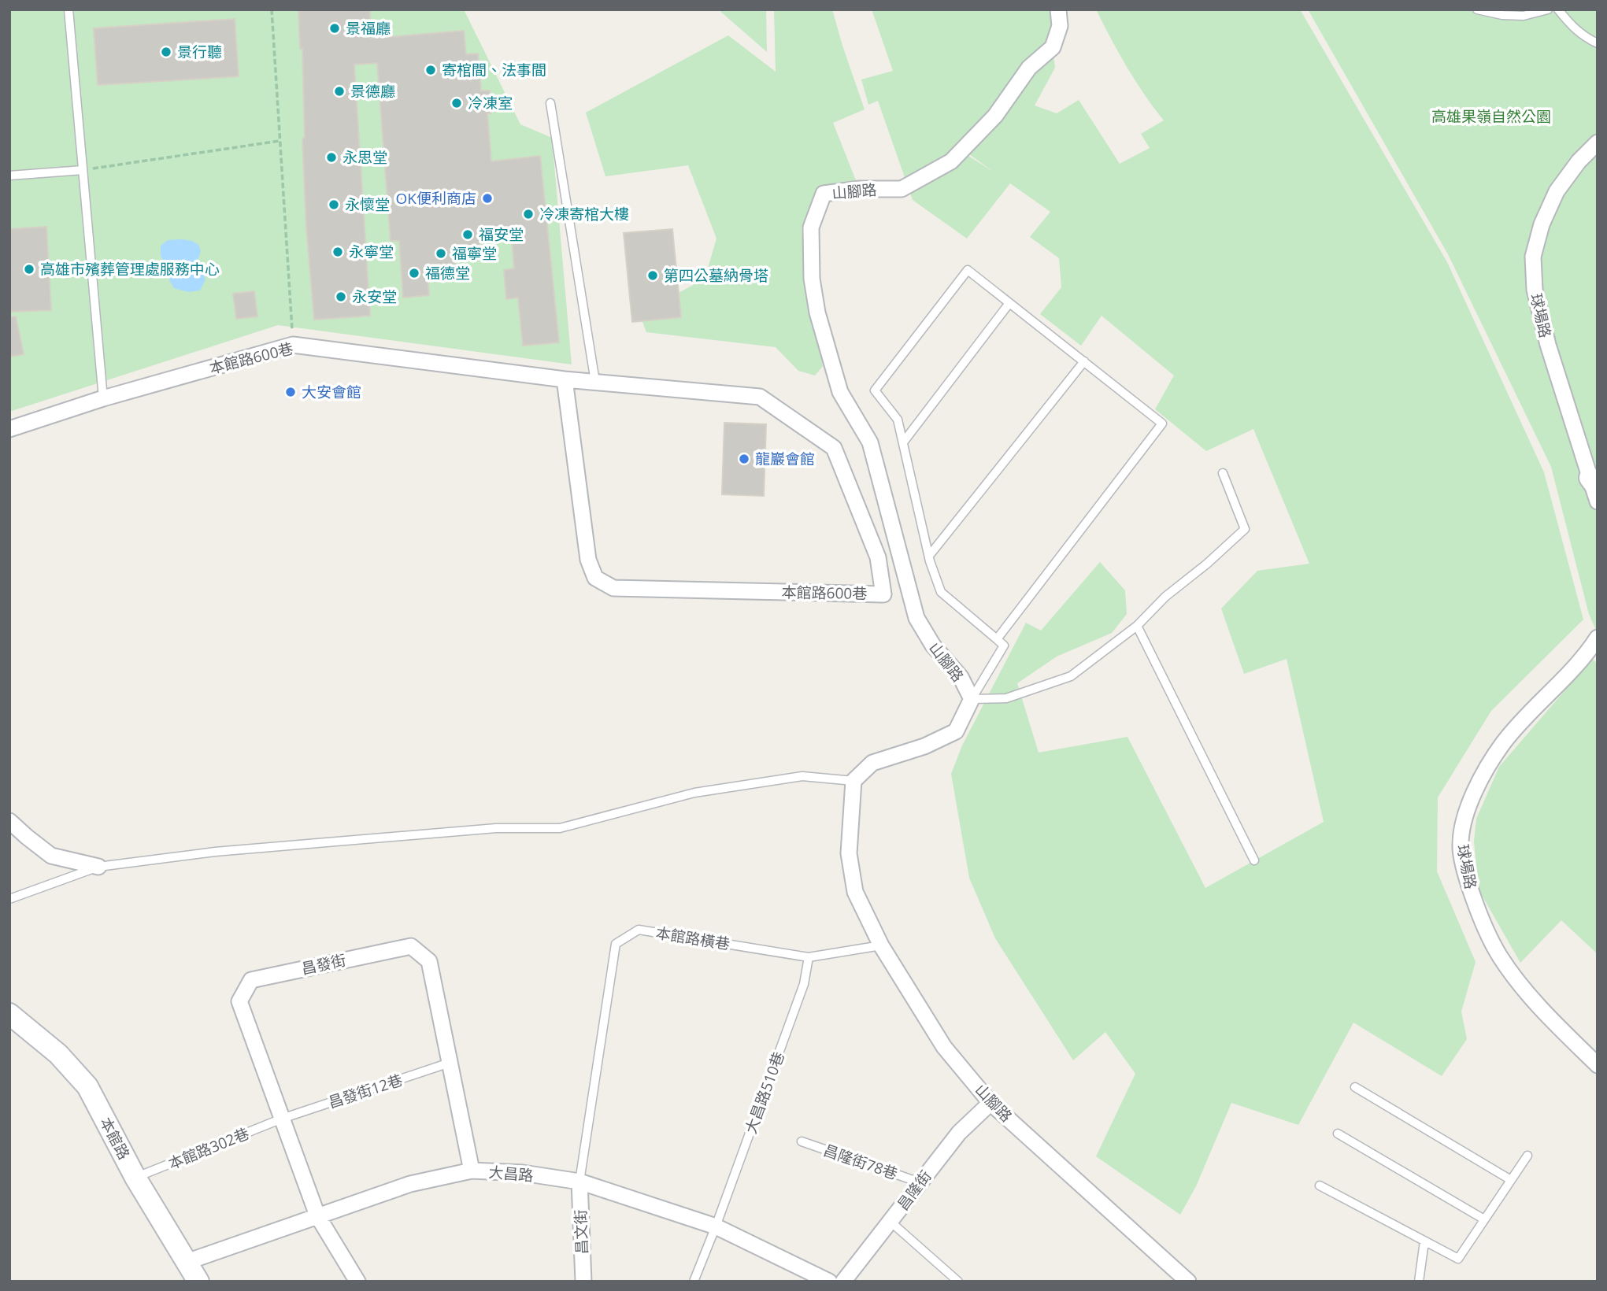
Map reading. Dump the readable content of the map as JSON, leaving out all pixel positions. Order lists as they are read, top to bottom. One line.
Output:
{"streets":{"street":["山腳路","球場路","本館路600巷","昌發街","本館路","大昌路","昌隆街","昌文街"],"lane":["本館路橫巷","昌發街12巷","大昌路510巷","本館路302巷","昌隆街78巷"]},"crossings":[["山腳路","本館路橫巷"],["山腳路","昌隆街"],["本館路橫巷","大昌路510巷"],["本館路橫巷","大昌路"],["本館路橫巷","昌文街"],["昌發街","昌發街12巷"],["昌發街","本館路302巷"],["昌發街","大昌路"],["昌發街12巷","本館路302巷"],["大昌路510巷","大昌路"],["本館路","本館路302巷"],["本館路","大昌路"],["昌隆街78巷","昌隆街"],["大昌路","昌文街"]],"parks":["高雄果嶺自然公園"],"places":["景福廳","景行聽","寄棺間、法事間","景德廳","冷凍室","永思堂","OK便利商店","永懷堂","冷凍寄棺大樓","福安堂","永寧堂","福寧堂","高雄市殯葬管理處服務中心","福德堂","第四公墓納骨塔","永安堂","大安會館","龍巖會館"]}
